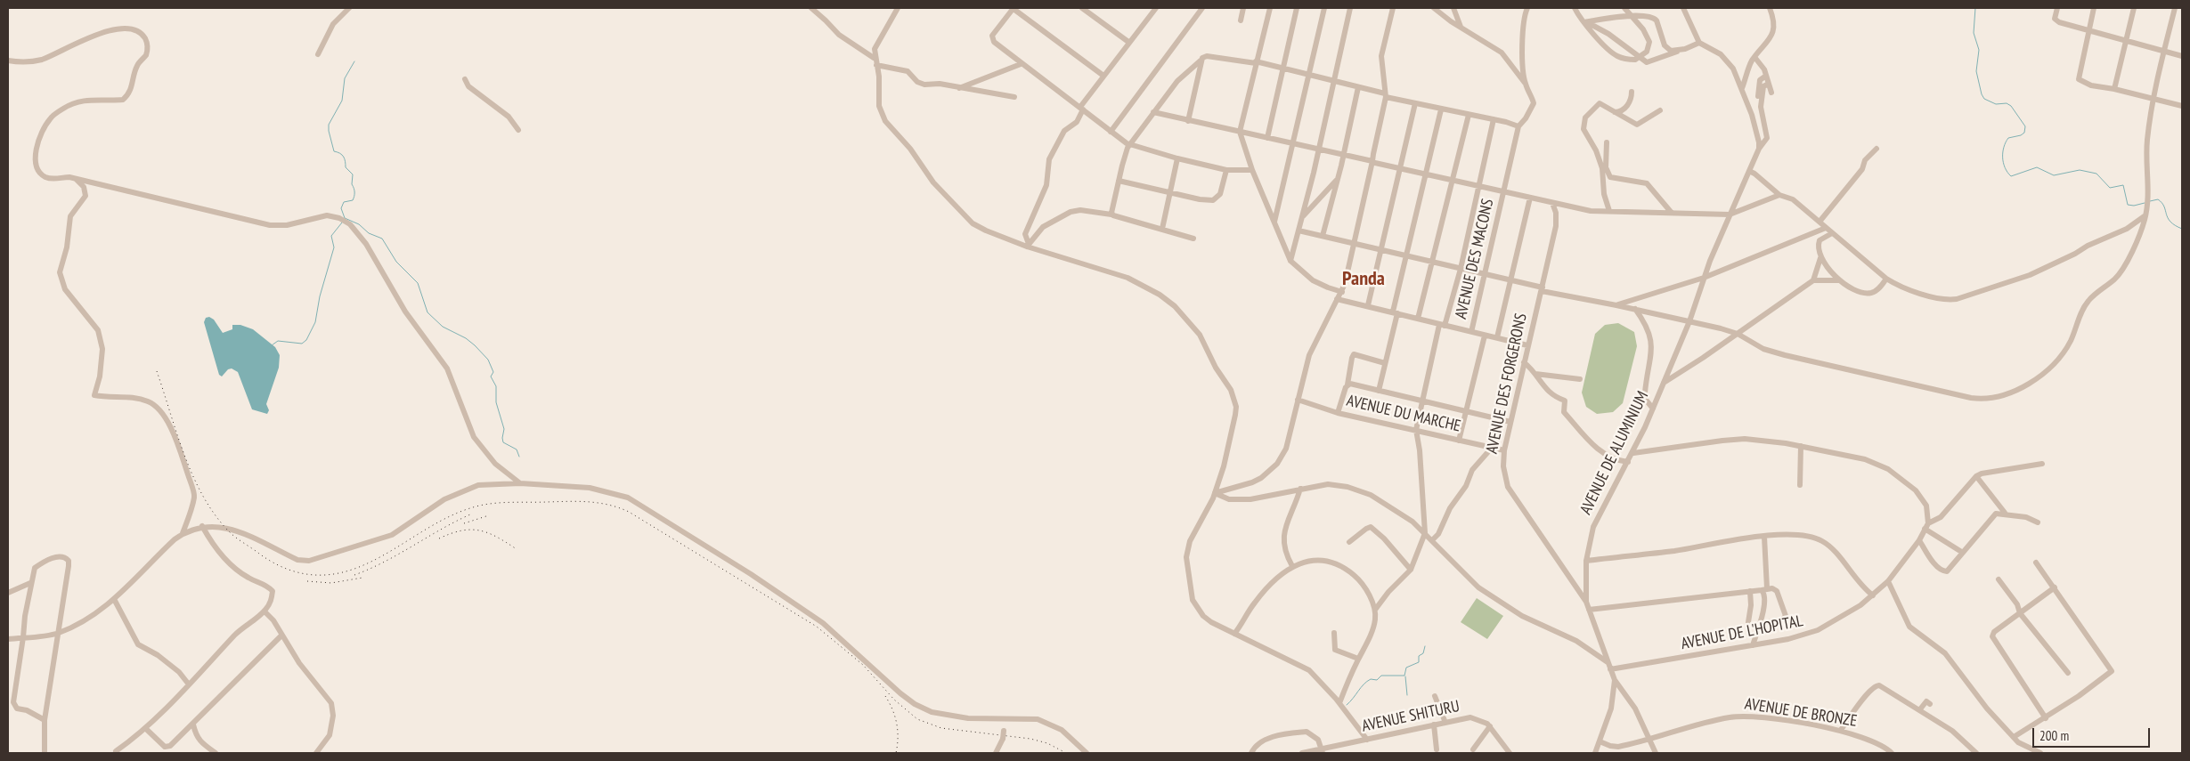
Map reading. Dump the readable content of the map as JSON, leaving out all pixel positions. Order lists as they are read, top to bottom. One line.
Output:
{"streets":{"street":["AVENUE DES MACONS","AVENUE DES FORGERONS","AVENUE DU MARCHE","AVENUE DE ALUMINIUM","AVENUE DE L'HOPITAL","AVENUE DE BRONZE","AVENUE SHITURU"]},"crossings":[["AVENUE DES FORGERONS","AVENUE DU MARCHE"],["AVENUE DES FORGERONS","AVENUE DE ALUMINIUM"]],"districts":["Panda"],"scale_bar":"200 m"}
